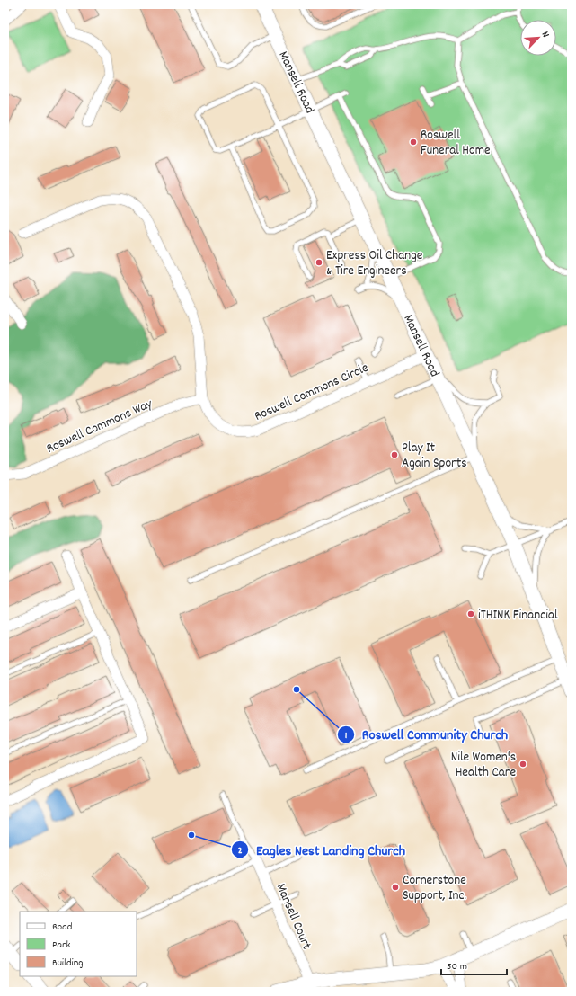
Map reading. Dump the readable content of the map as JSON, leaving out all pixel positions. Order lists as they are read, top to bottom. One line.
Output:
{"streets":{"main road":["Mansell Road"],"street":["Roswell Commons Circle","Roswell Commons Way","Mansell Court"]},"crossings":[["Mansell Road","Roswell Commons Circle"],["Roswell Commons Circle","Roswell Commons Way"]],"places":["Roswell Funeral Home","Express Oil Change & Tire Engineers","Play It Again Sports","iTHINK Financial","Roswell Community Church","Nile Women's Health Care","Eagles Nest Landing Church","Cornerstone Support, Inc."],"legend":["Road","Park","Building"],"scale_bar":"50 m","north":"top right"}
